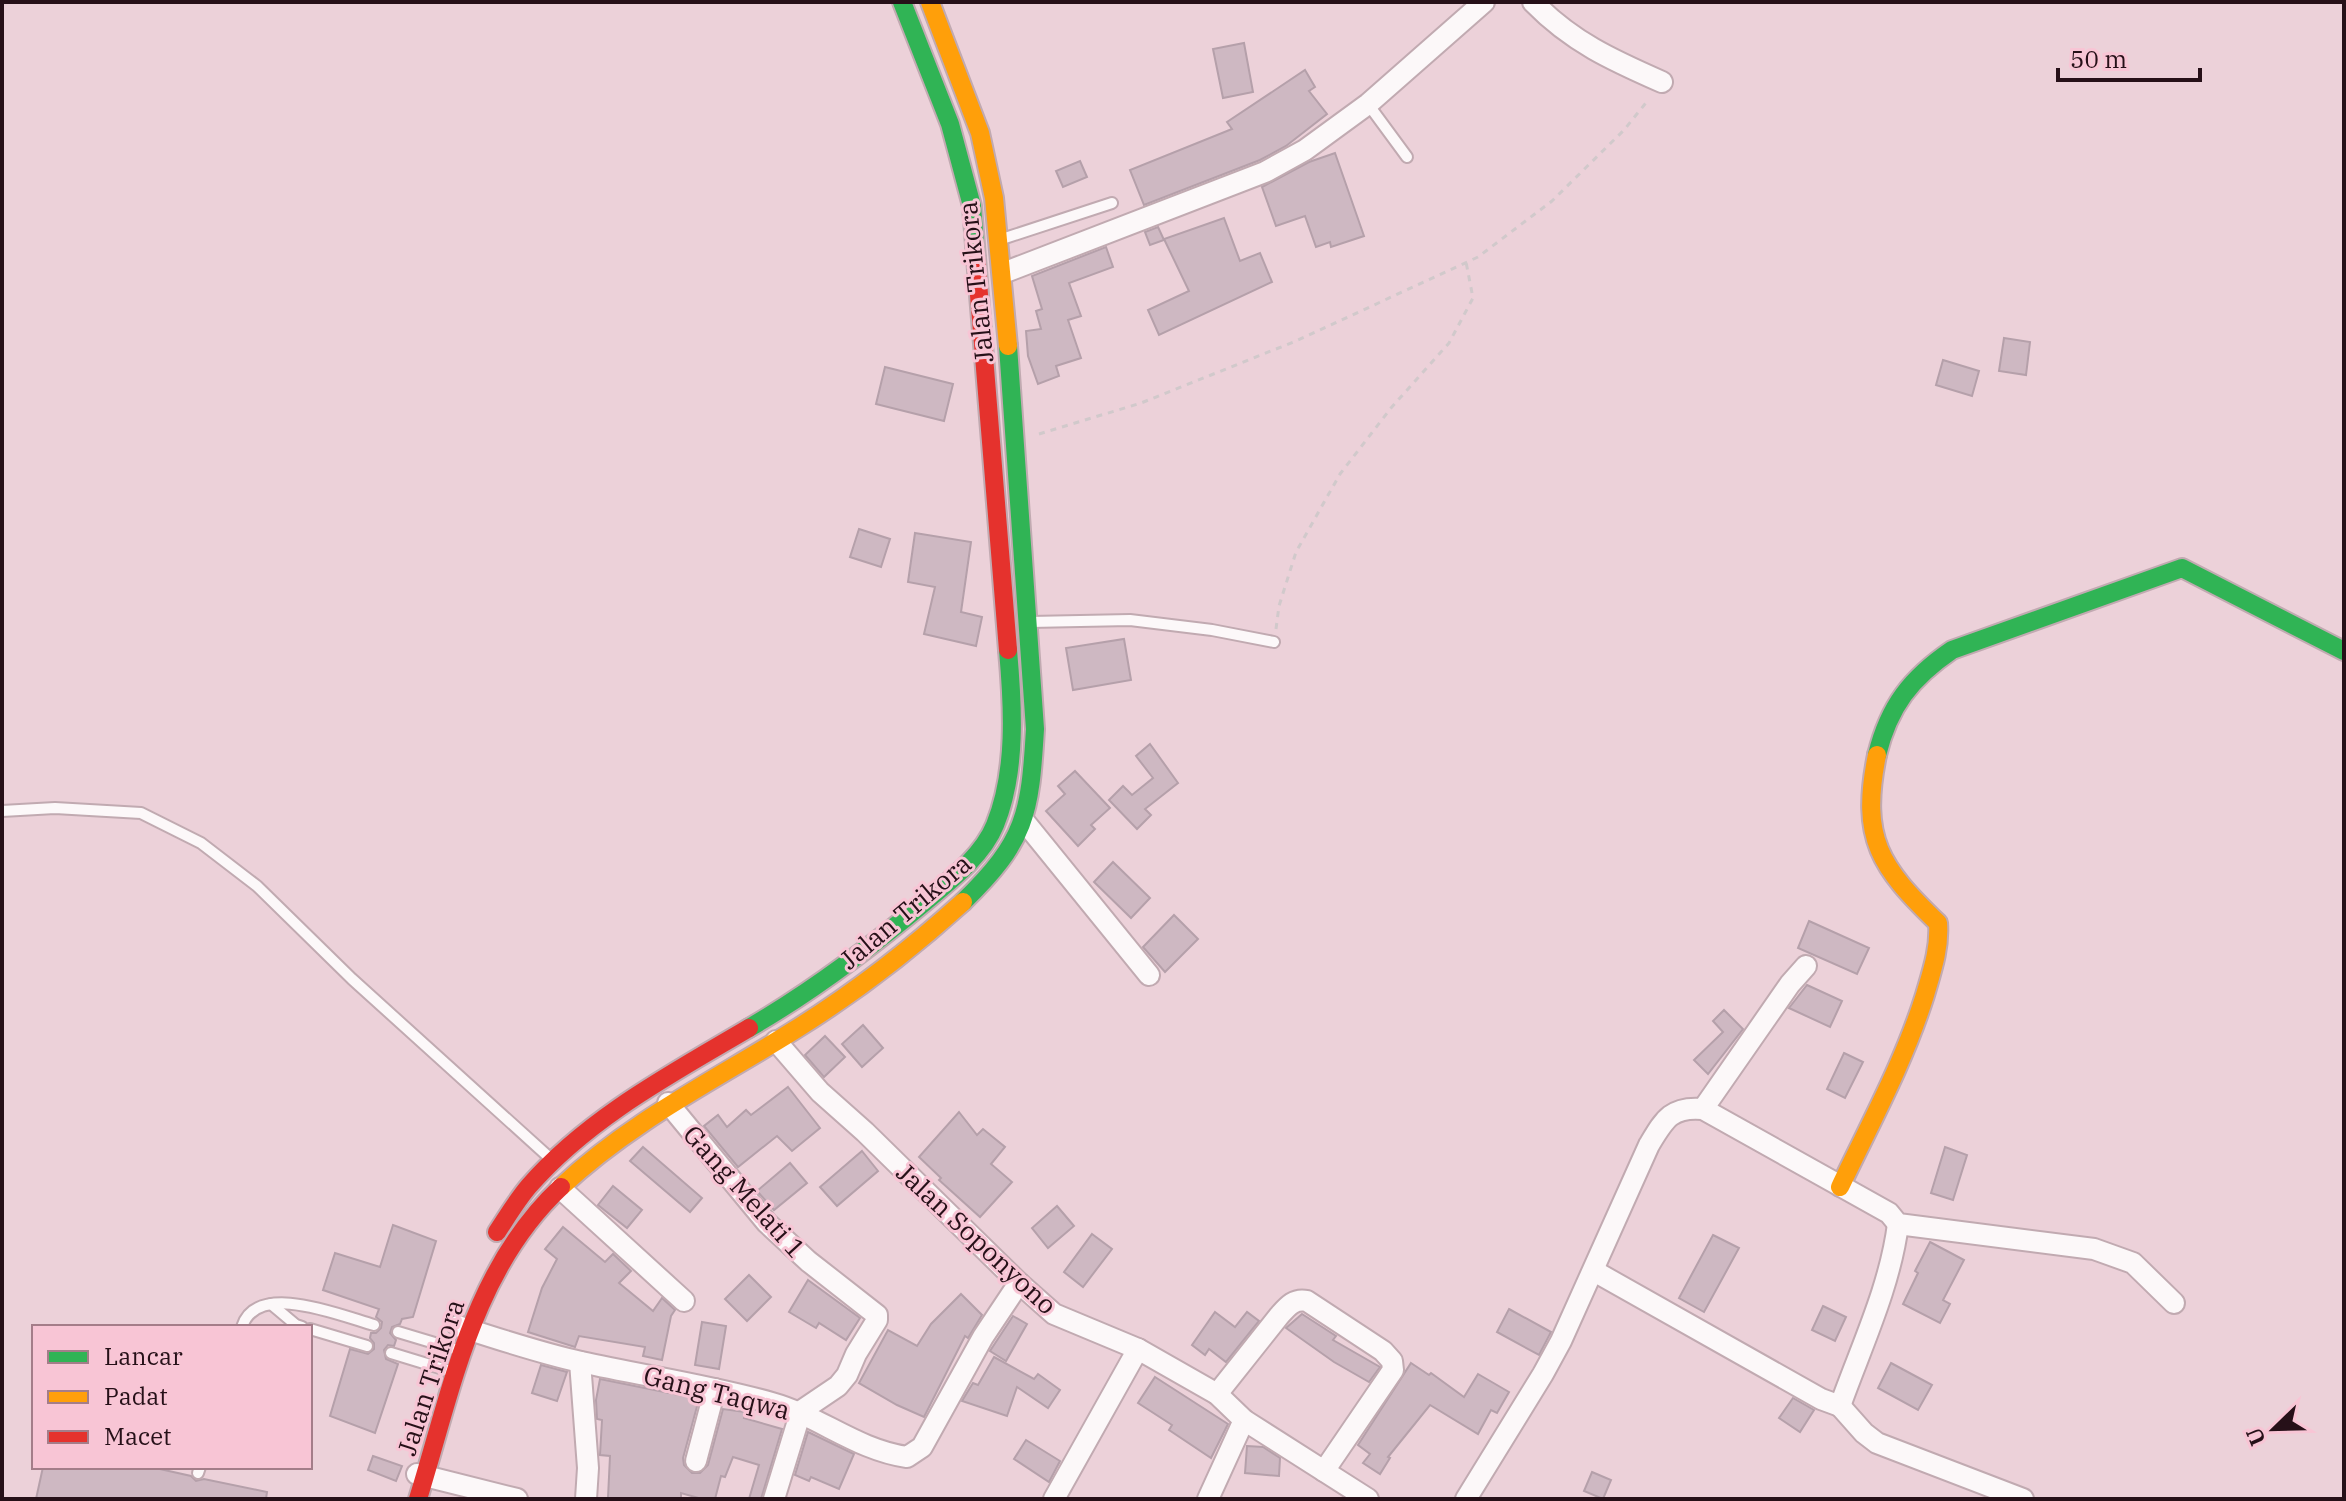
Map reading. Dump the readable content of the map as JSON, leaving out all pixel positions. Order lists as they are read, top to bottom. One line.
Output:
{"streets":{"main road":["Jalan Trikora"],"street":["Gang Melati 1","Jalan Soponyono","Gang Taqwa"]},"crossings":[["Jalan Trikora","Gang Melati 1"],["Jalan Trikora","Jalan Soponyono"],["Jalan Trikora","Gang Taqwa"],["Gang Melati 1","Gang Taqwa"],["Jalan Soponyono","Gang Taqwa"]],"legend":["Lancar","Padat","Macet"],"scale_bar":"50 m","north":"bottom left"}
